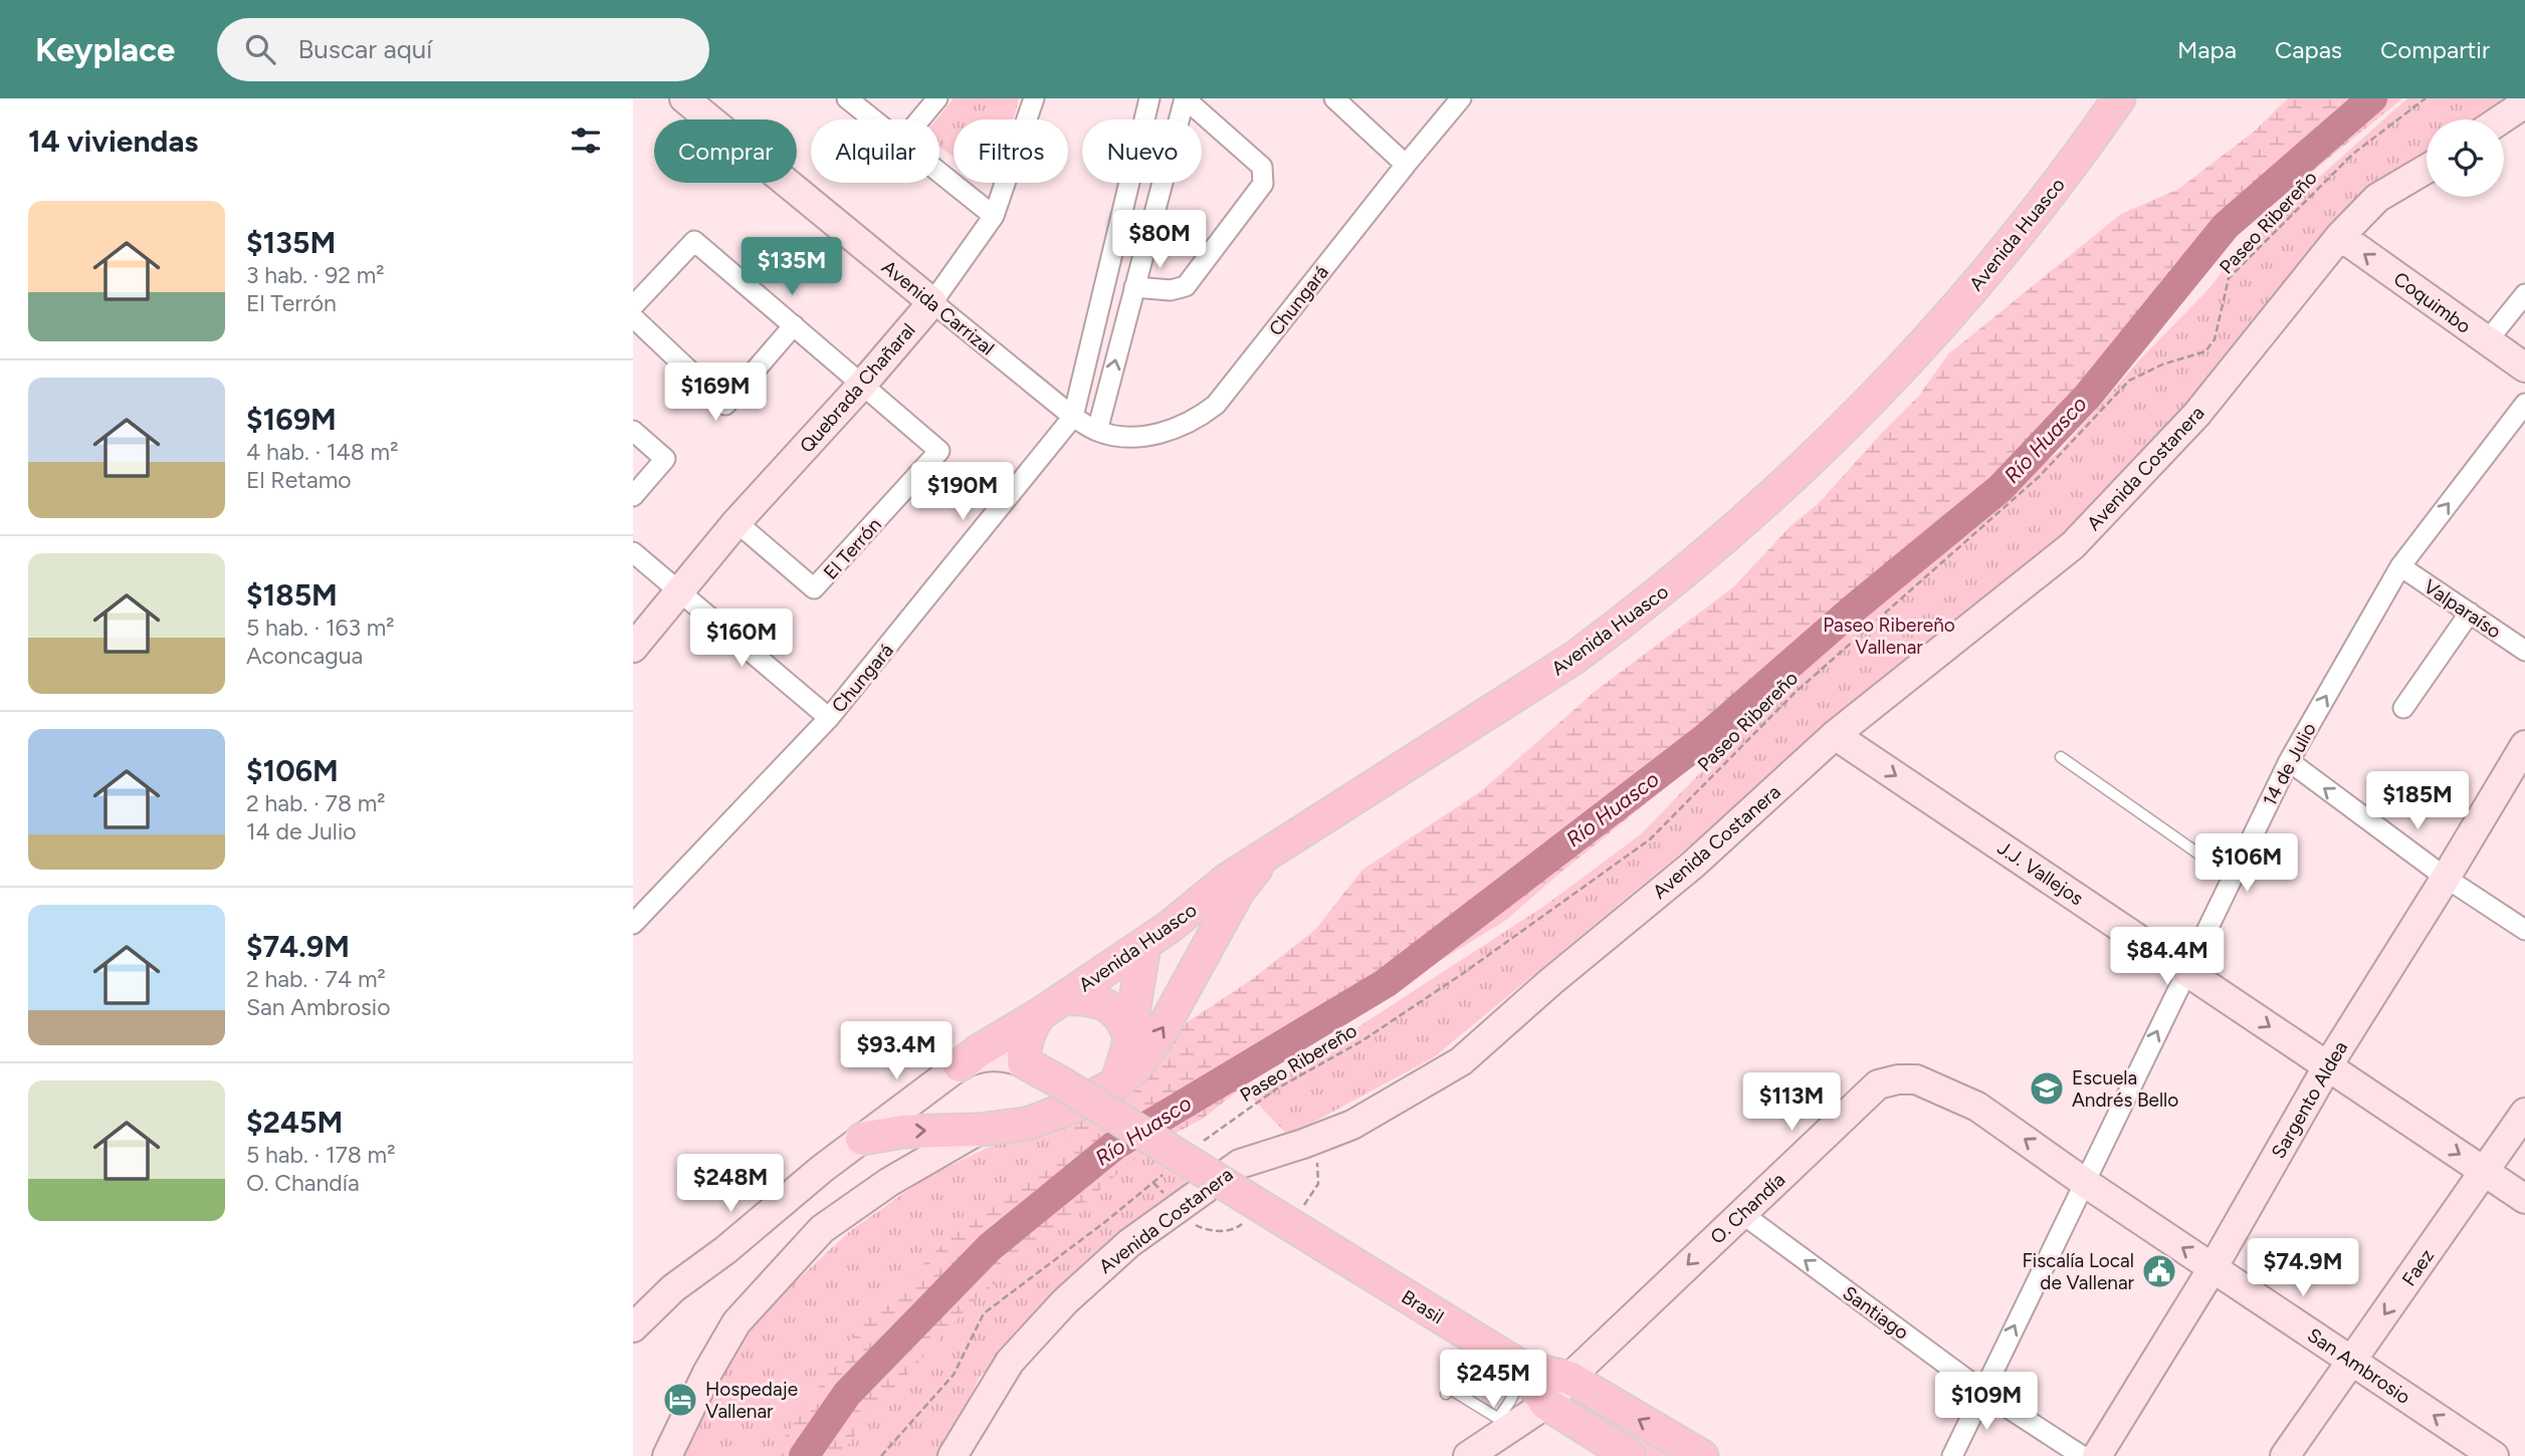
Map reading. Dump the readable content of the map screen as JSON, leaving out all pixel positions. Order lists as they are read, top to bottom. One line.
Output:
{"streets":{"main road":["Avenida Huasco","Brasil"],"street":["Chungará","Coquimbo","Avenida Carrizal","Quebrada Chañaral","Avenida Costanera","El Terrón","Valparaíso","14 de Julio","J.J. Vallejos","Sargento Aldea","O. Chandía","Faez","Santiago","San Ambrosio"],"path":["Paseo Ribereño"]},"crossings":[["Chungará","Avenida Carrizal"],["Coquimbo","Avenida Costanera"],["Avenida Carrizal","Quebrada Chañaral"],["Quebrada Chañaral","El Terrón"],["Avenida Costanera","J.J. Vallejos"],["Valparaíso","14 de Julio"],["14 de Julio","J.J. Vallejos"],["14 de Julio","O. Chandía"],["14 de Julio","Santiago"],["14 de Julio","San Ambrosio"],["J.J. Vallejos","Sargento Aldea"],["J.J. Vallejos","Faez"],["Sargento Aldea","San Ambrosio"],["O. Chandía","Brasil"],["O. Chandía","Santiago"],["O. Chandía","San Ambrosio"],["Faez","San Ambrosio"]],"one_way":["Coquimbo","14 de Julio","O. Chandía","Faez","Santiago","San Ambrosio"],"water":["Río Huasco"],"parks":["Paseo Ribereño Vallenar"],"places":{"school or university":["Escuela Andrés Bello"],"public building":["Fiscalía Local de Vallenar"],"hotel":["Hospedaje Vallenar"]},"page":{"header":"Keyplace","search":"Buscar aquí","nav":["Mapa","Capas","Compartir"],"heading":"14 viviendas","chip":["Comprar","Alquilar","Filtros","Nuevo"],"list":[{"name":"$135M","note":"3 hab. · 92 m² · El Terrón"},{"name":"$169M","note":"4 hab. · 148 m² · El Retamo"},{"name":"$185M","note":"5 hab. · 163 m² · Aconcagua"},{"name":"$106M","note":"2 hab. · 78 m² · 14 de Julio"},{"name":"$74.9M","note":"2 hab. · 74 m² · San Ambrosio"},{"name":"$245M","note":"5 hab. · 178 m² · O. Chandía"}],"price":["$80M","$135M","$169M","$190M","$160M","$185M","$106M","$84.4M","$93.4M","$113M","$248M","$74.9M","$245M","$109M"]}}
